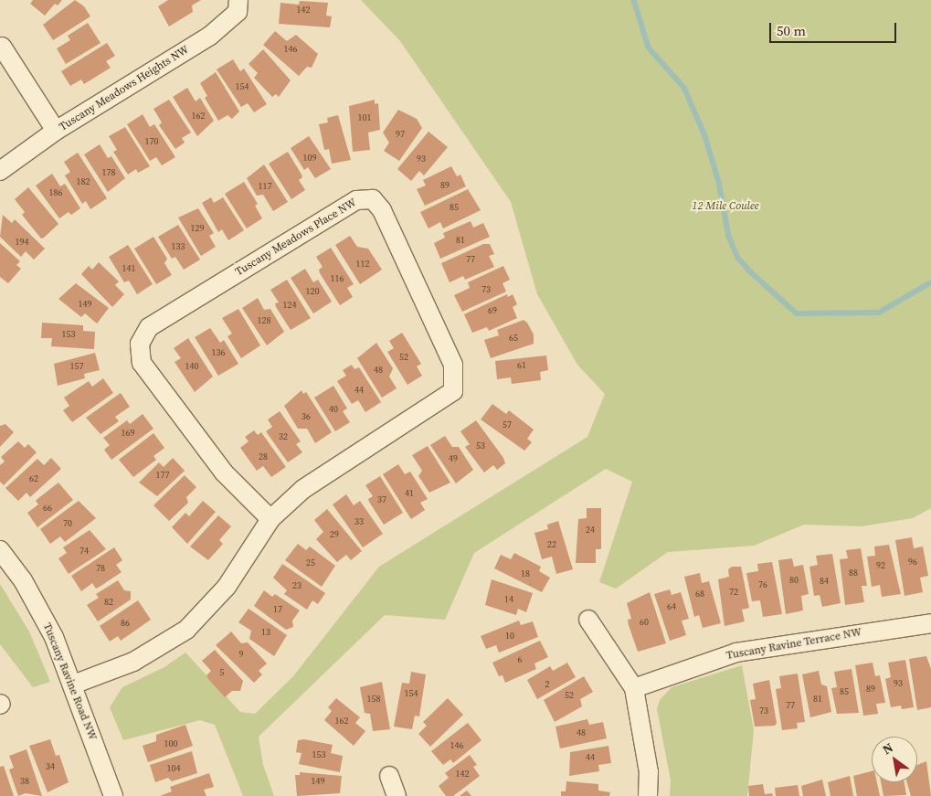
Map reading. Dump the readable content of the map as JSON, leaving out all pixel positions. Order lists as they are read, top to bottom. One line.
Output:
{"streets":{"street":["Tuscany Meadows Heights NW","Tuscany Meadows Place NW","Tuscany Ravine Terrace NW","Tuscany Ravine Road NW"]},"crossings":[["Tuscany Meadows Place NW","Tuscany Ravine Road NW"]],"parks":["12 Mile Coulee"],"house_numbers":["142","146","154","162","101","97","170","109","93","178","182","89","117","186","85","129","81","194","133","77","112","141","116","73","120","149","124","69","128","153","65","136","52","61","157","140","48","44","40","36","57","169","32","53","28","49","177","62","41","37","66","33","70","24","29","22","74","96","25","92","78","88","18","80","84","76","23","72","68","14","82","64","17","60","86","13","10","9","6","5","93","2","89","85","154","52","158","81","77","73","162","48","100","146","153","44","34","104","142","38","149"],"scale_bar":"50 m","north":"top left"}
